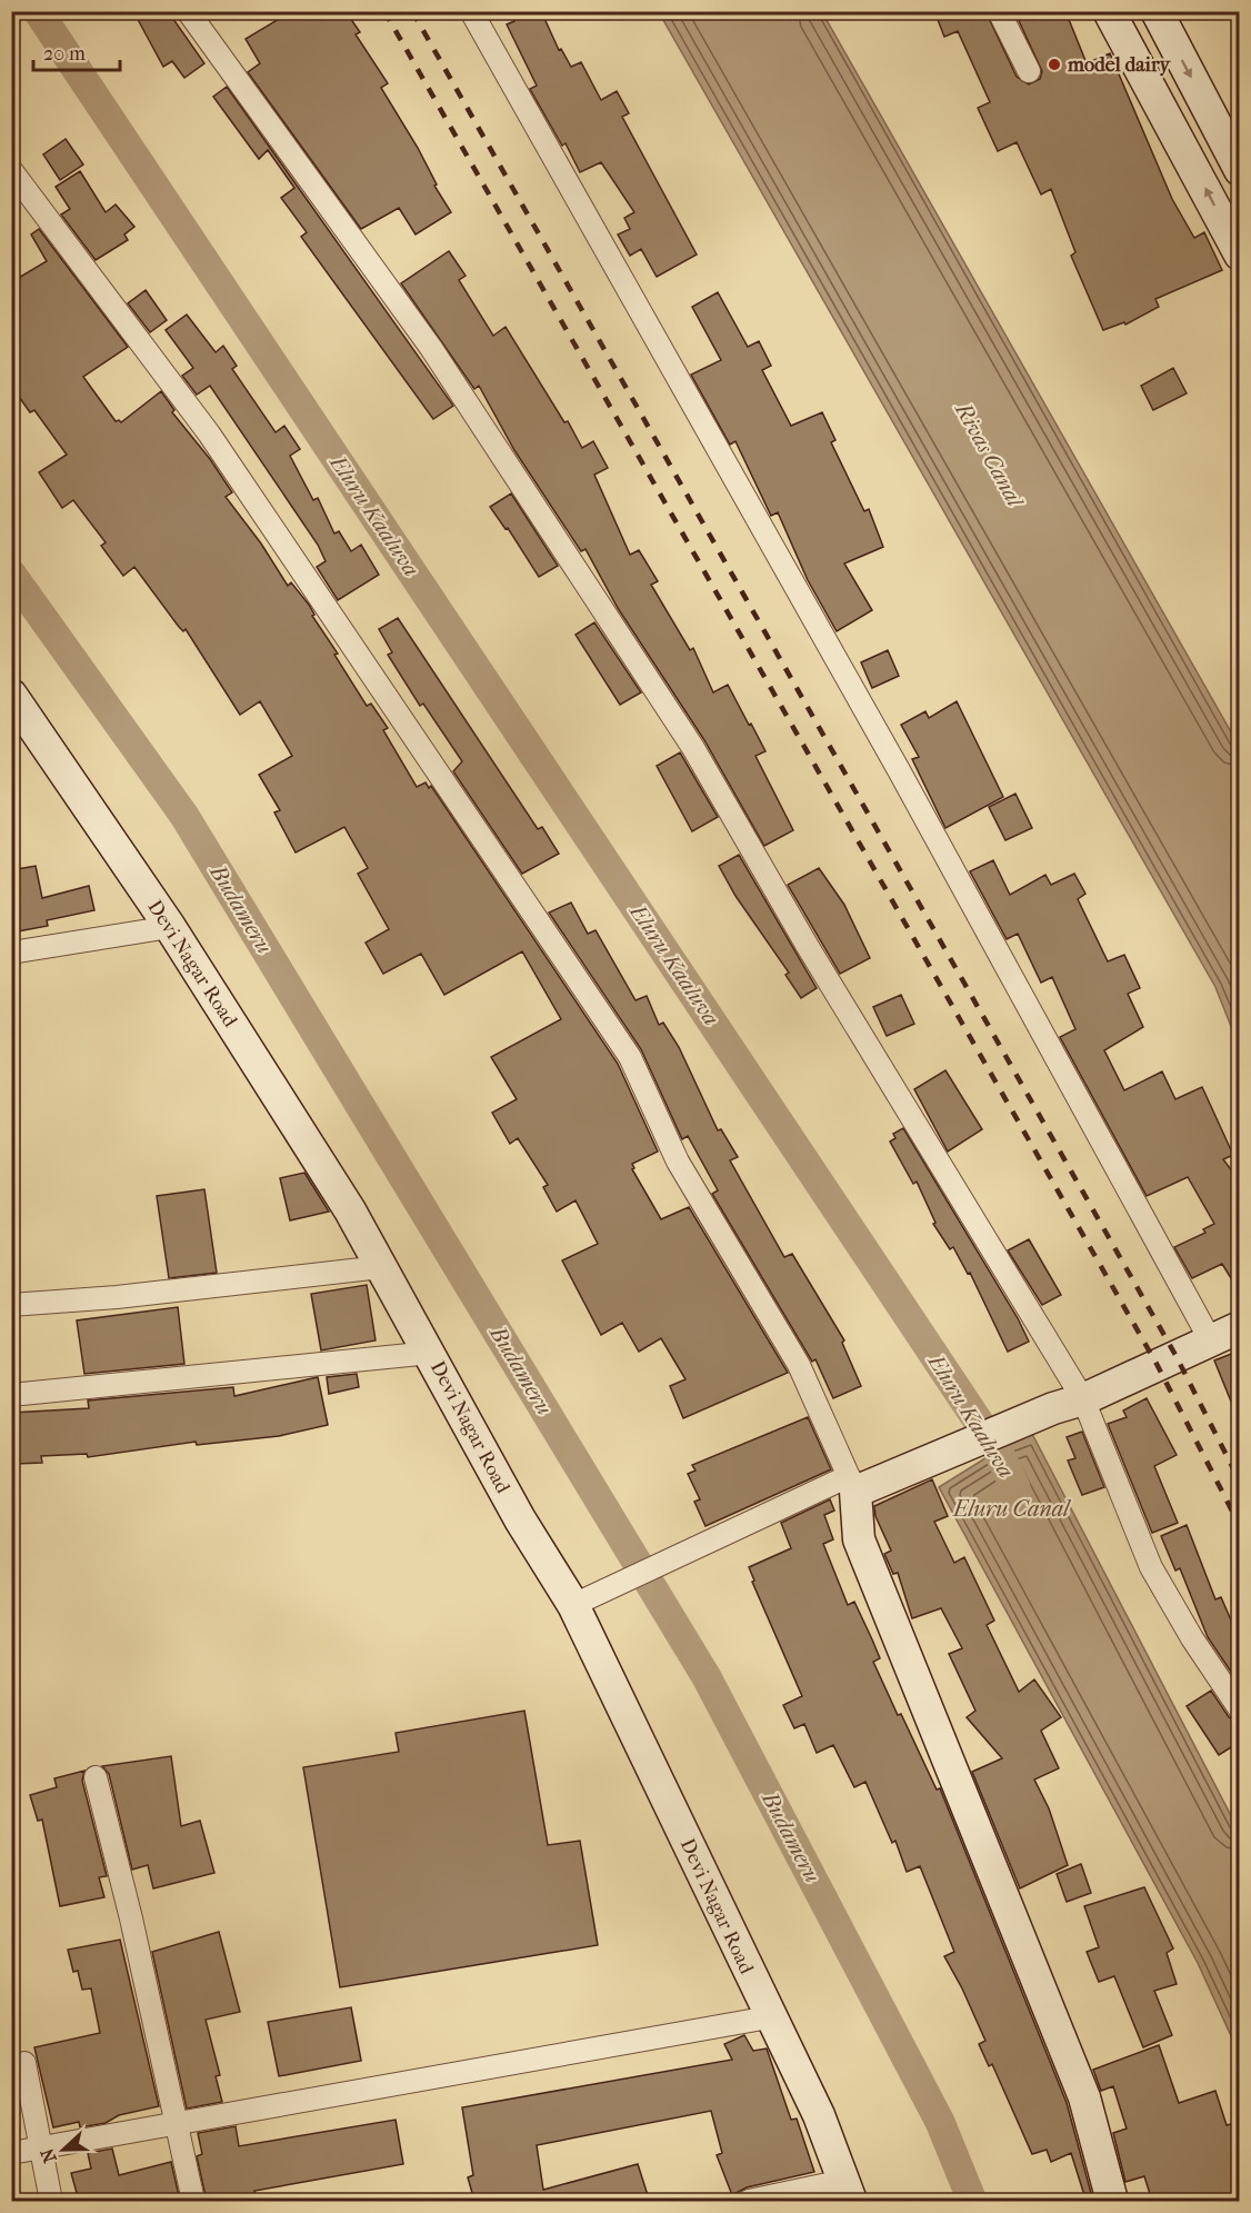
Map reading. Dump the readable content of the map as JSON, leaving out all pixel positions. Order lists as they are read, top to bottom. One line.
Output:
{"streets":{"street":["Devi Nagar Road"]},"water":["Rivas Canal","Eluru Kaaluva","Budameru","Eluru Canal"],"places":["model dairy"],"scale_bar":"20 m","north":"left"}
